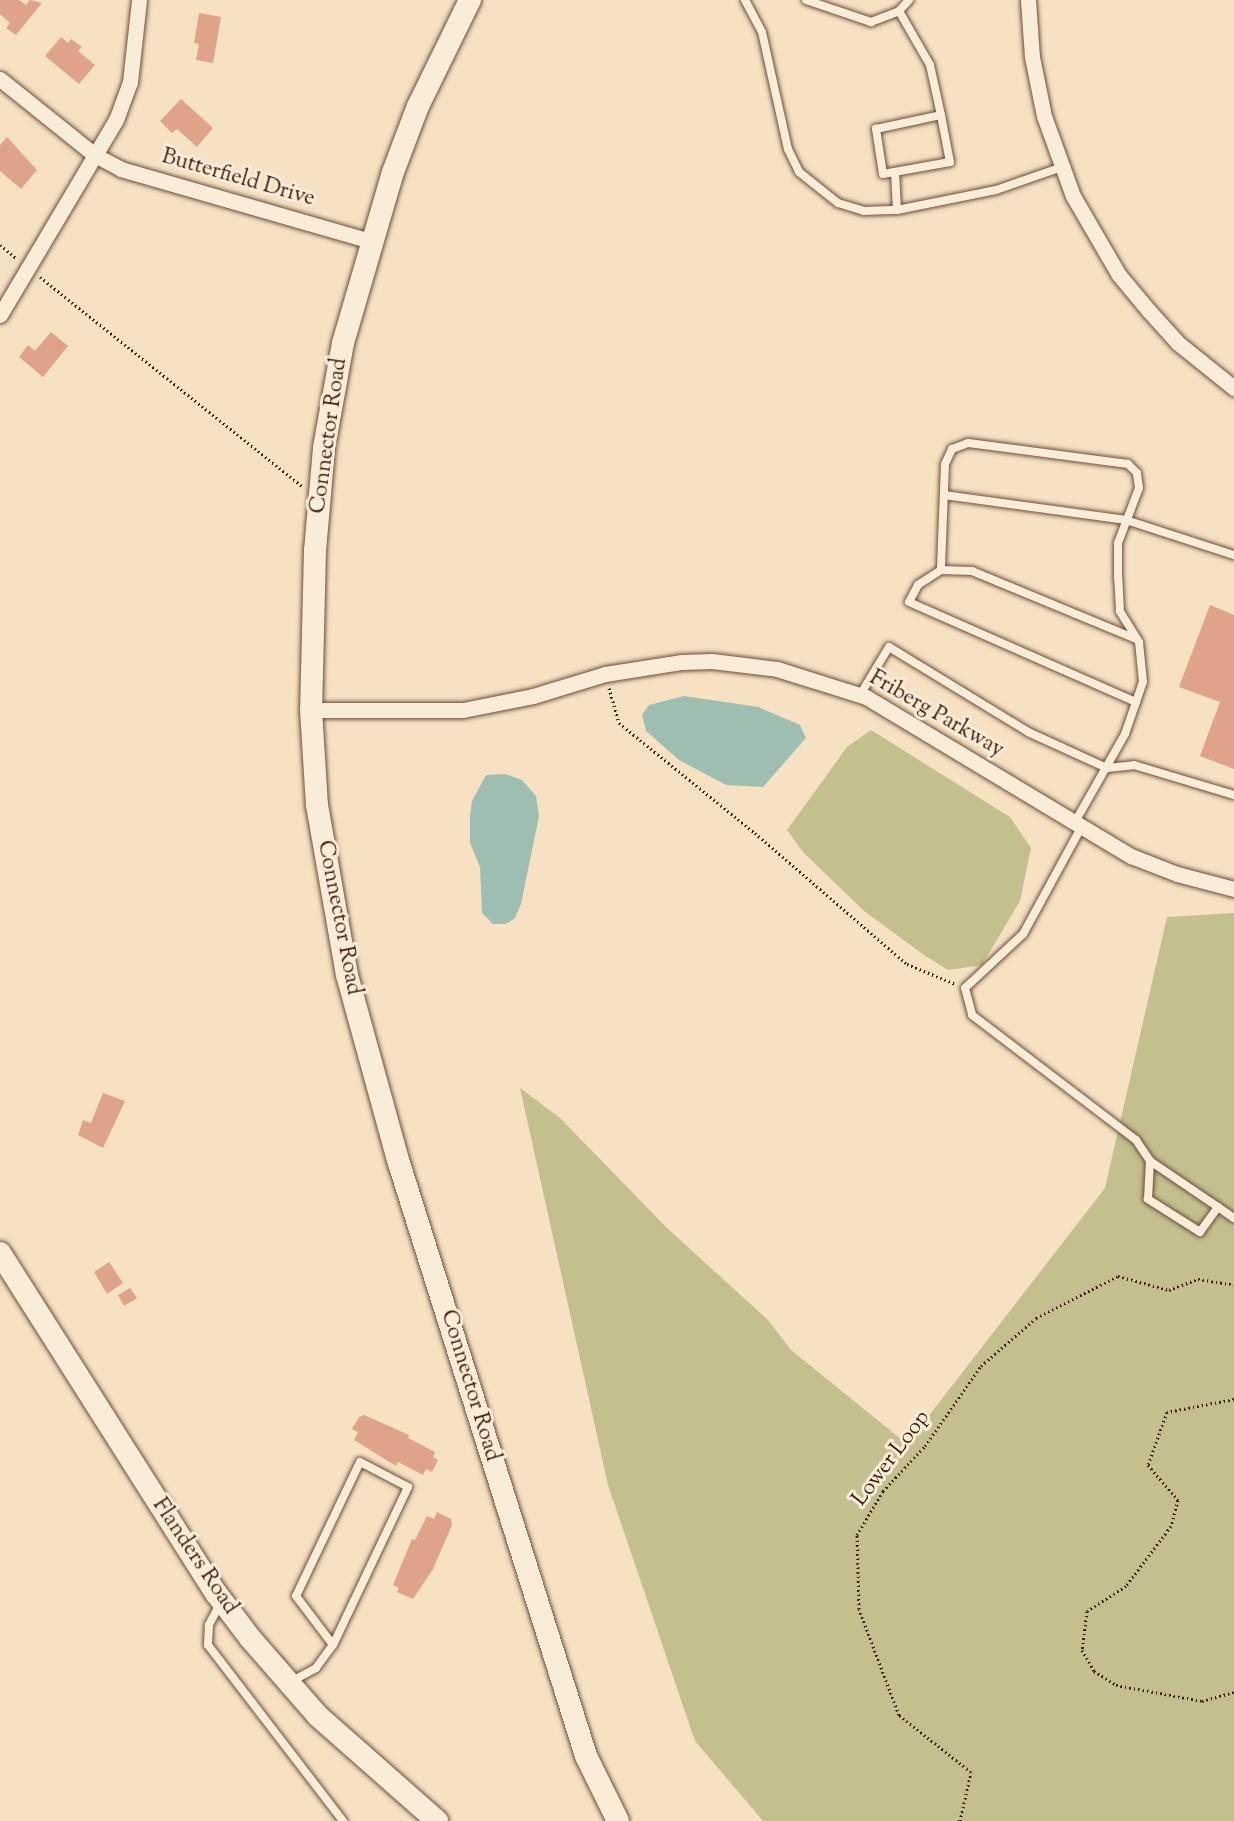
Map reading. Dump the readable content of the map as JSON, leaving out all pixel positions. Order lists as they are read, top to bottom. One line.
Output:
{"streets":{"street":["Butterfield Drive","Connector Road","Friberg Parkway","Flanders Road"],"path":["Lower Loop"]},"crossings":[["Butterfield Drive","Connector Road"],["Connector Road","Friberg Parkway"]]}
